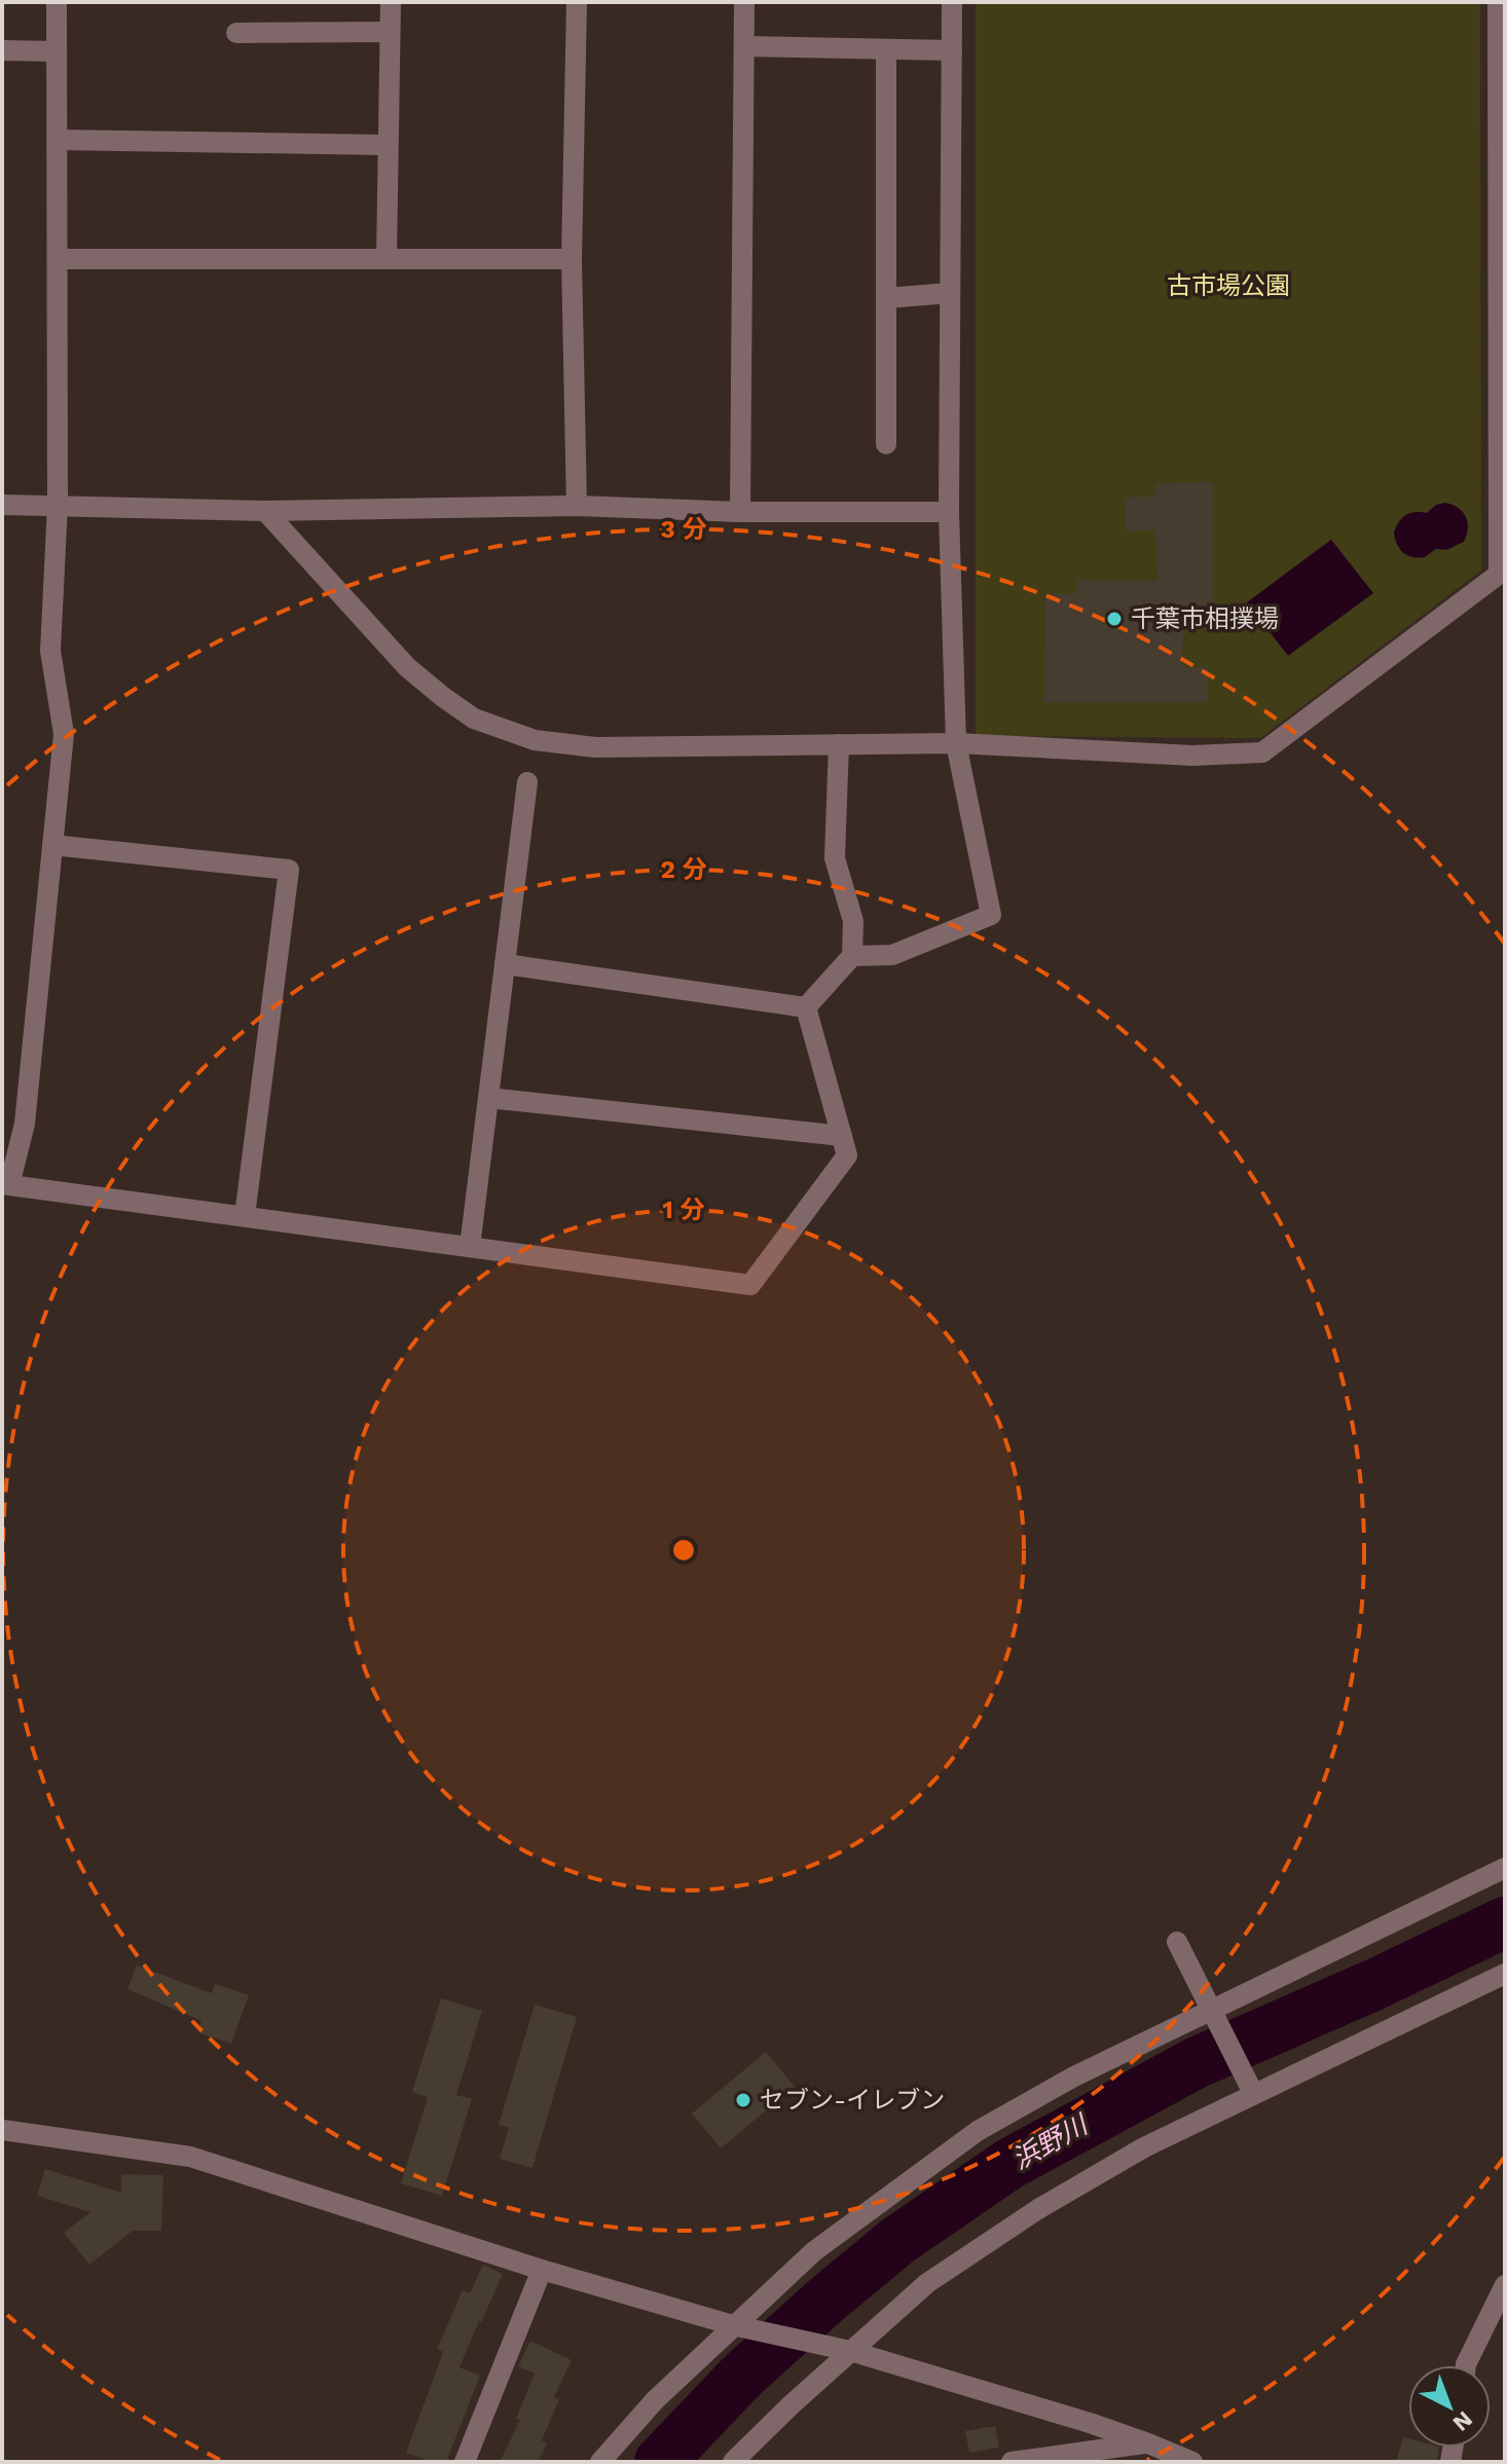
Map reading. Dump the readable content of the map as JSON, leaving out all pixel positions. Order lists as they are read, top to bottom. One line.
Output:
{"water":["浜野川"],"parks":["古市場公園"],"places":["千葉市相撲場","セブン-イレブン"],"north":"bottom right","rings":["3 分","2 分","1 分"]}
